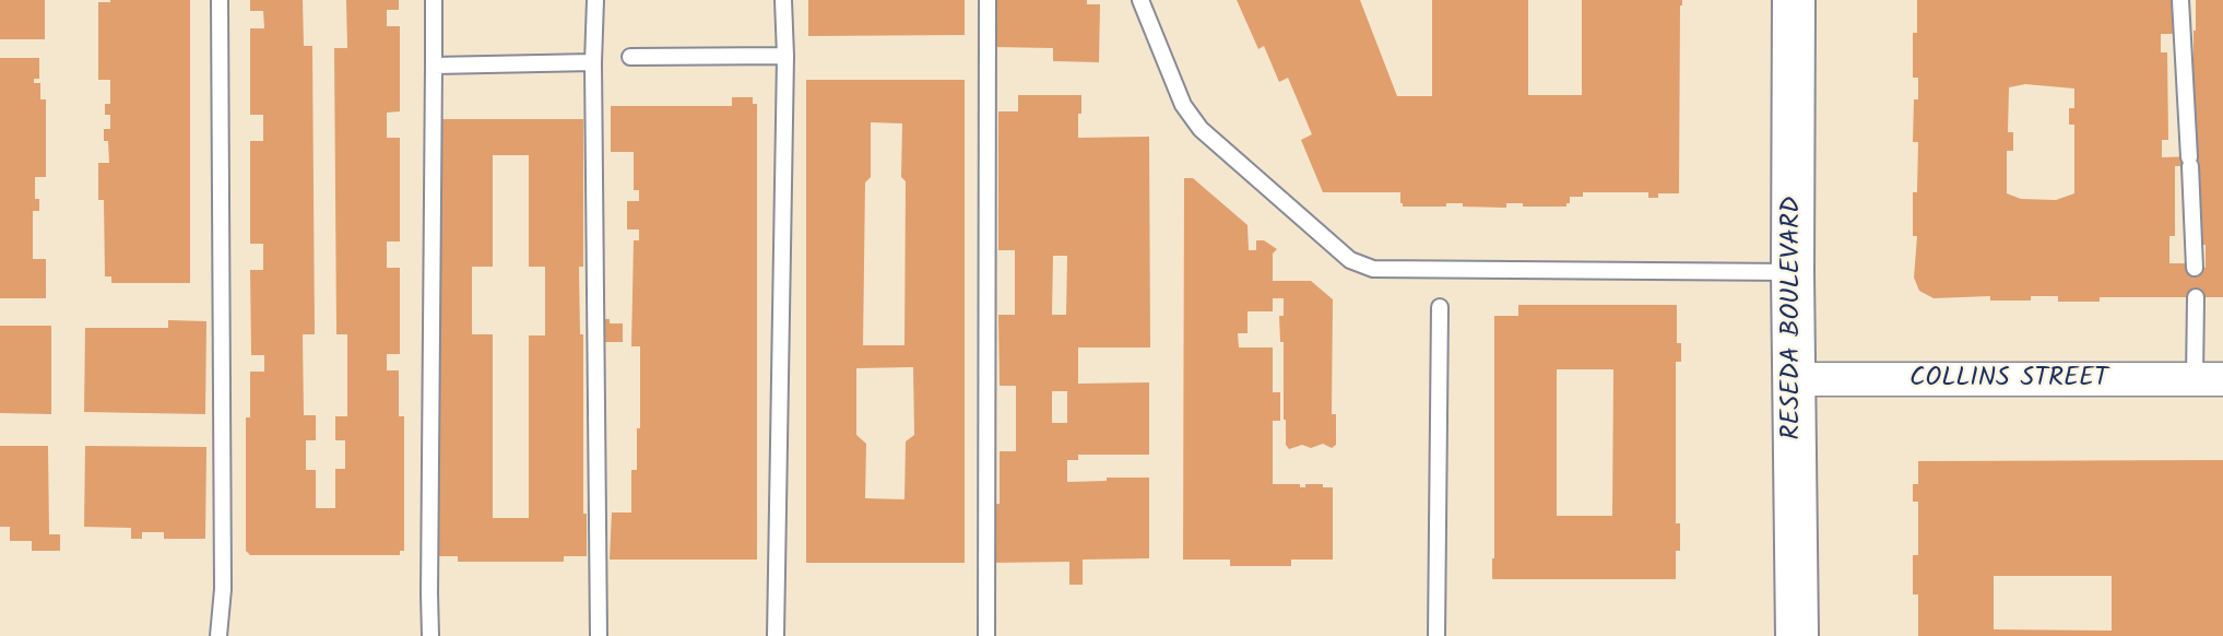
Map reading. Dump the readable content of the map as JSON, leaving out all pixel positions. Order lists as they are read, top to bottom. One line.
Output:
{"streets":{"main road":["RESEDA BOULEVARD"],"street":["COLLINS STREET"]},"crossings":[["RESEDA BOULEVARD","COLLINS STREET"]]}
